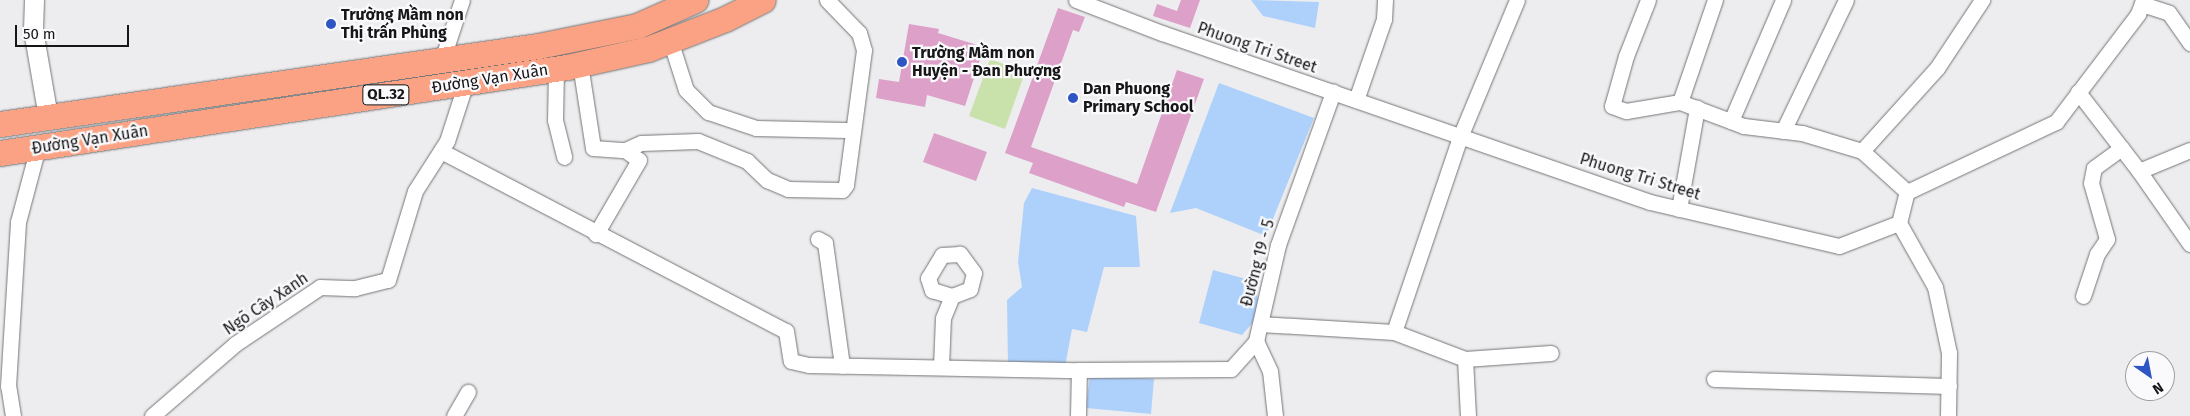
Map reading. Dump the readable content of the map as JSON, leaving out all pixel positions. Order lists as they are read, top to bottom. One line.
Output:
{"streets":{"highway":["Đường Vạn Xuân","QL.32"],"street":["Phuong Tri Street","Đường 19 - 5","Ngõ Cây Xanh"]},"crossings":[["Phuong Tri Street","Đường 19 - 5"],["Đường Vạn Xuân","Ngõ Cây Xanh"]],"places":["Trường Mầm non Thị trấn Phùng","Trường Mầm non Huyện - Đan Phượng","Dan Phuong Primary School"],"scale_bar":"50 m","north":"bottom right"}
